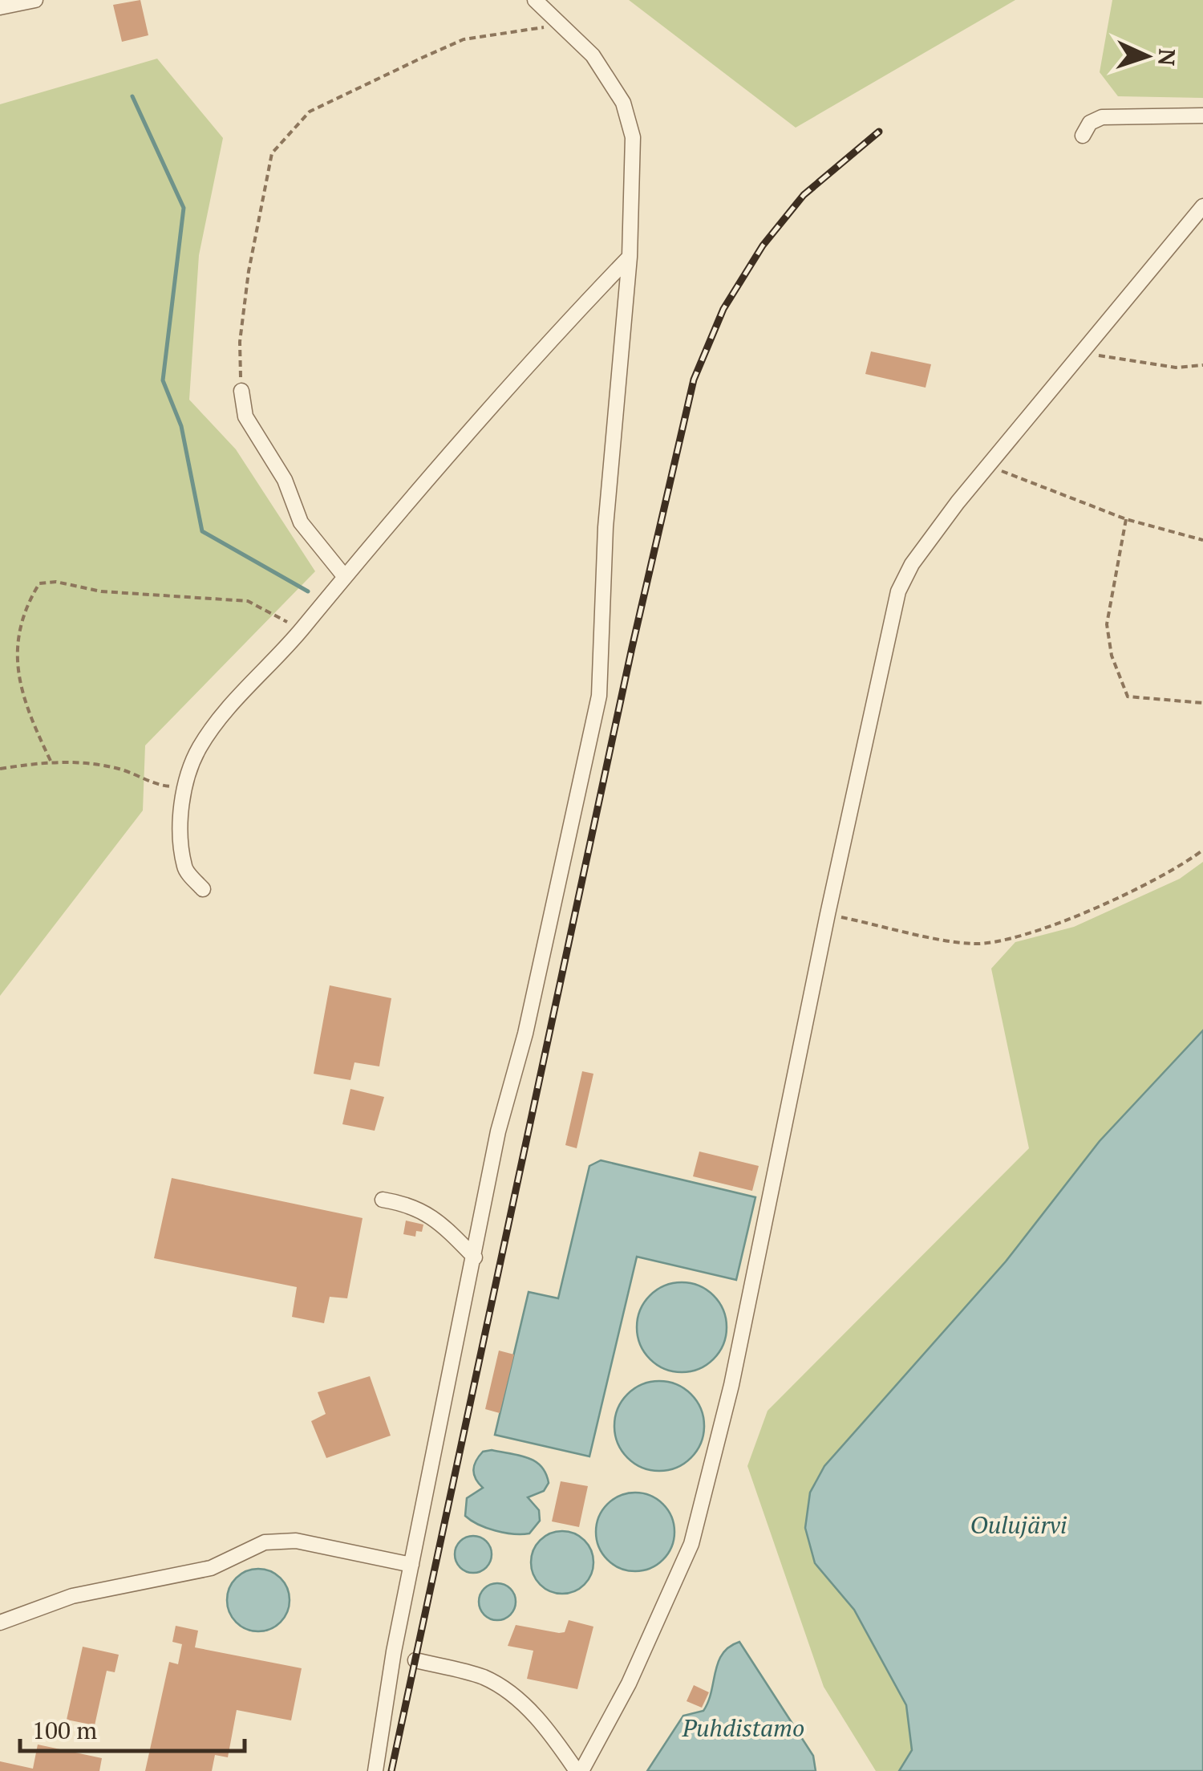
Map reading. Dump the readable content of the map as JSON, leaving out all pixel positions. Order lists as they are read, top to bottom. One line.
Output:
{"water":["Oulujärvi","Puhdistamo"],"scale_bar":"100 m","north":"right"}
